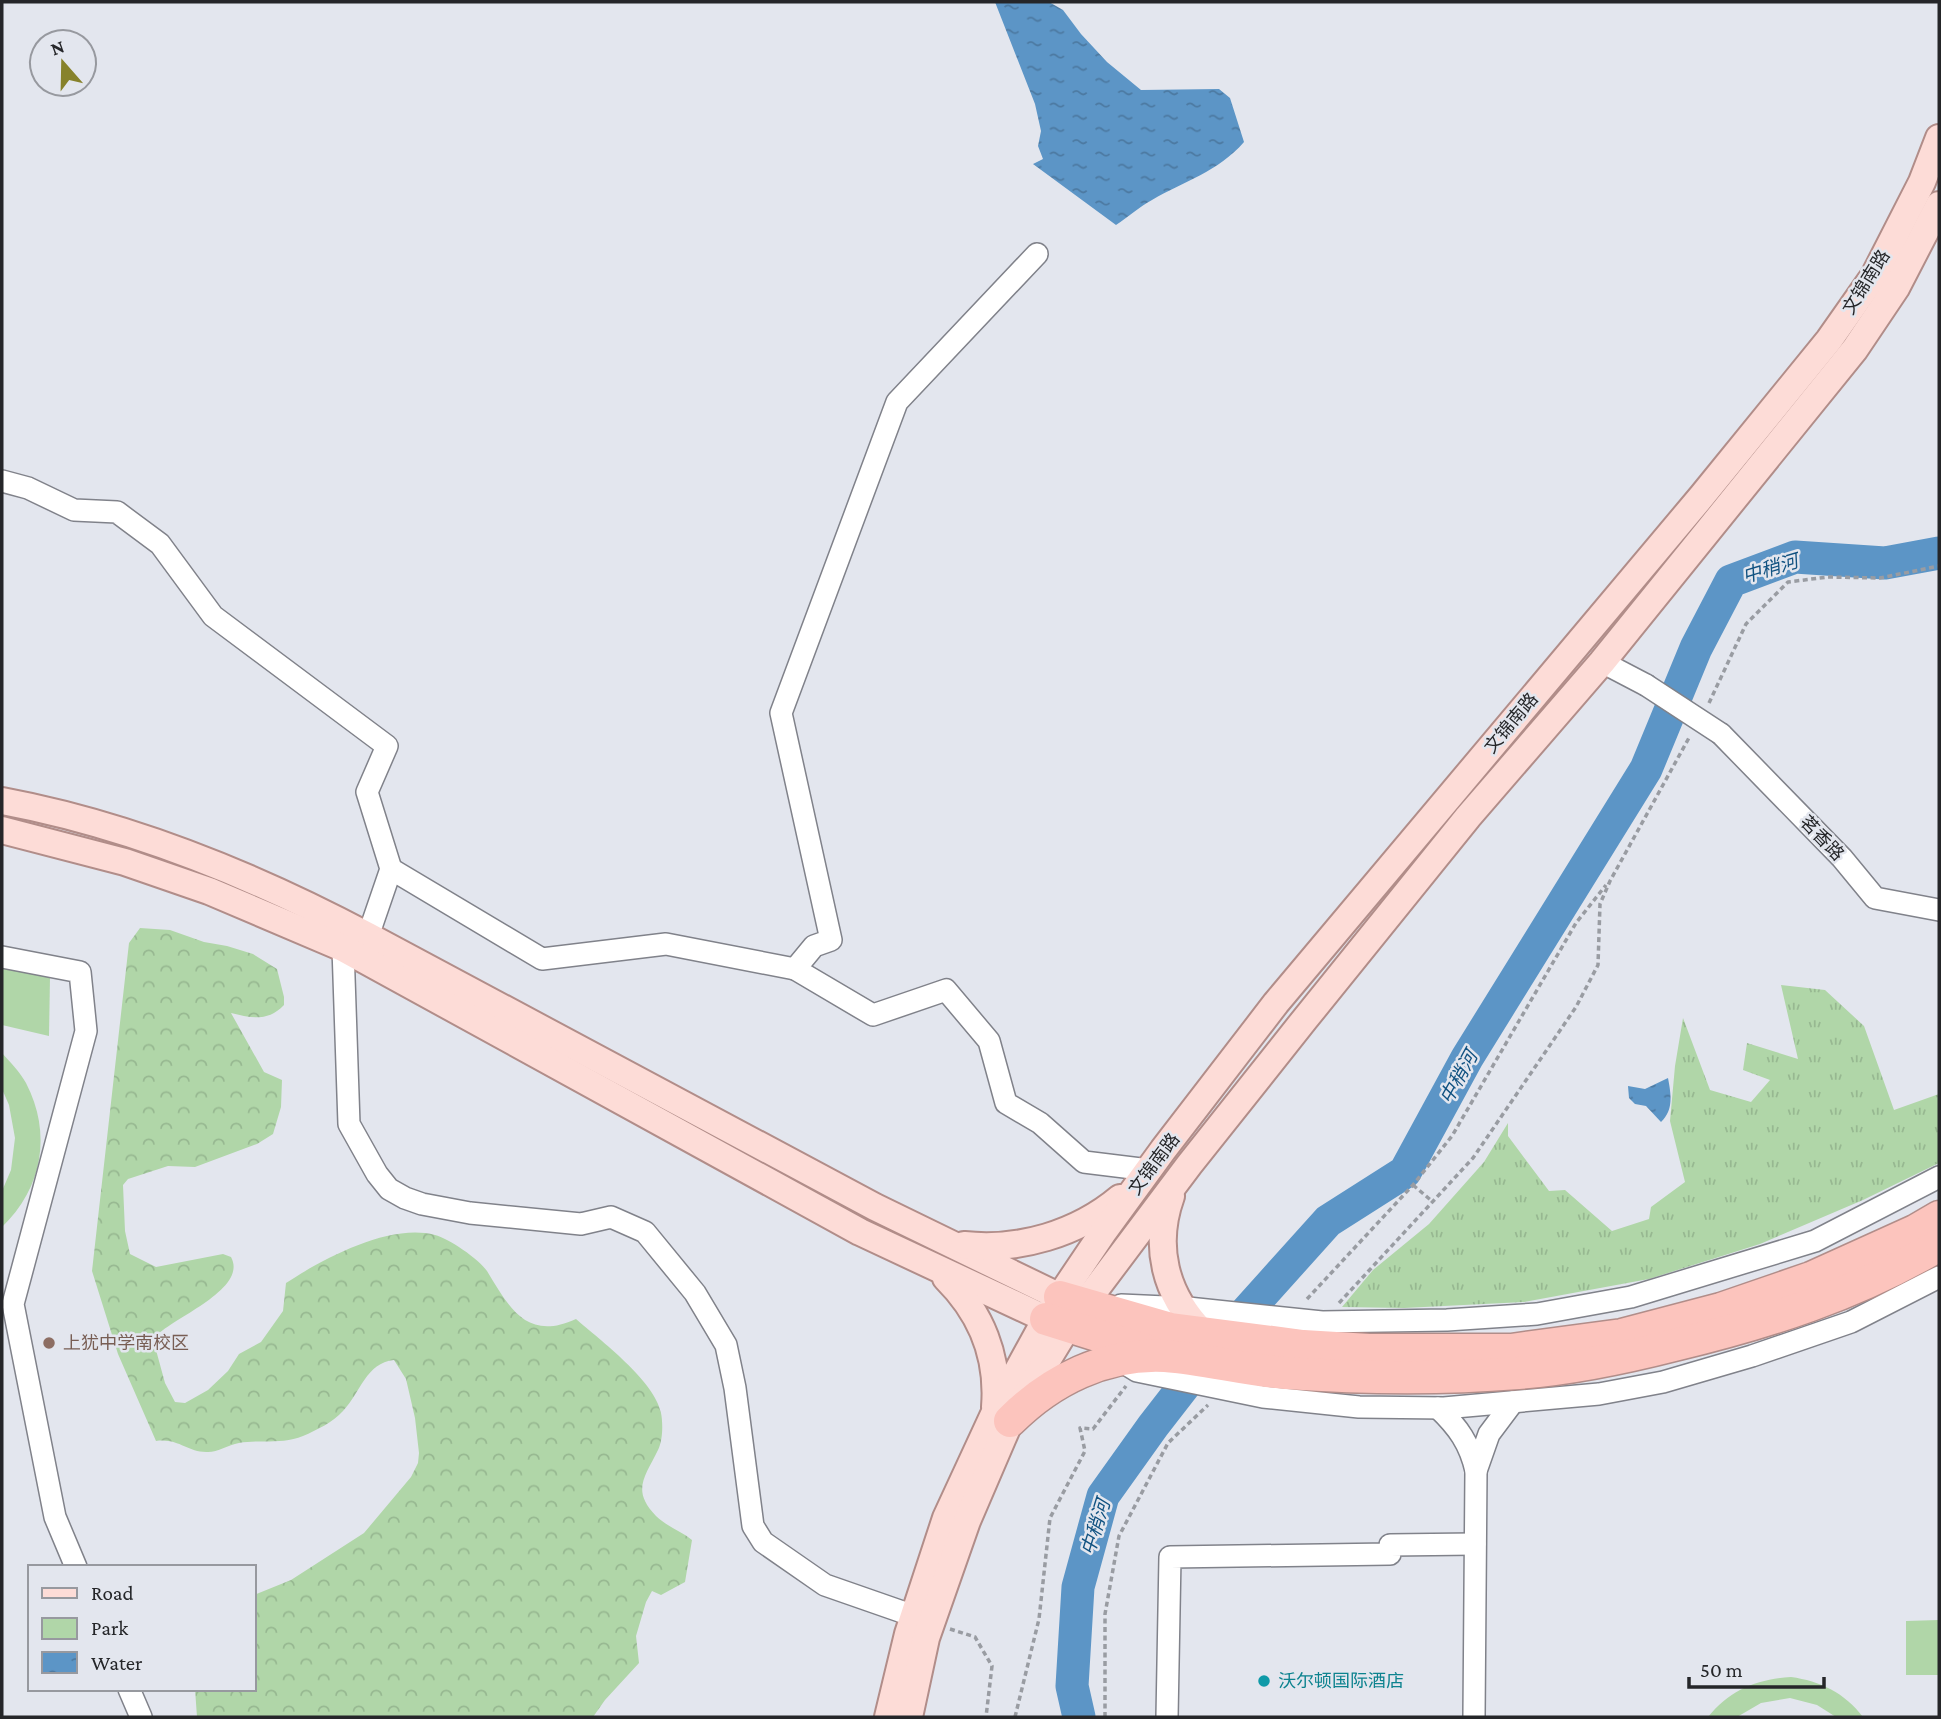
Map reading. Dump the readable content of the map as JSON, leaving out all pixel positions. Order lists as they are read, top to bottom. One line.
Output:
{"streets":{"main road":["文锦南路"],"street":["茗香路"]},"crossings":[["文锦南路","茗香路"]],"water":["中稍河"],"places":["上犹中学南校区","沃尔顿国际酒店"],"legend":["Road","Park","Water"],"scale_bar":"50 m","north":"top"}
